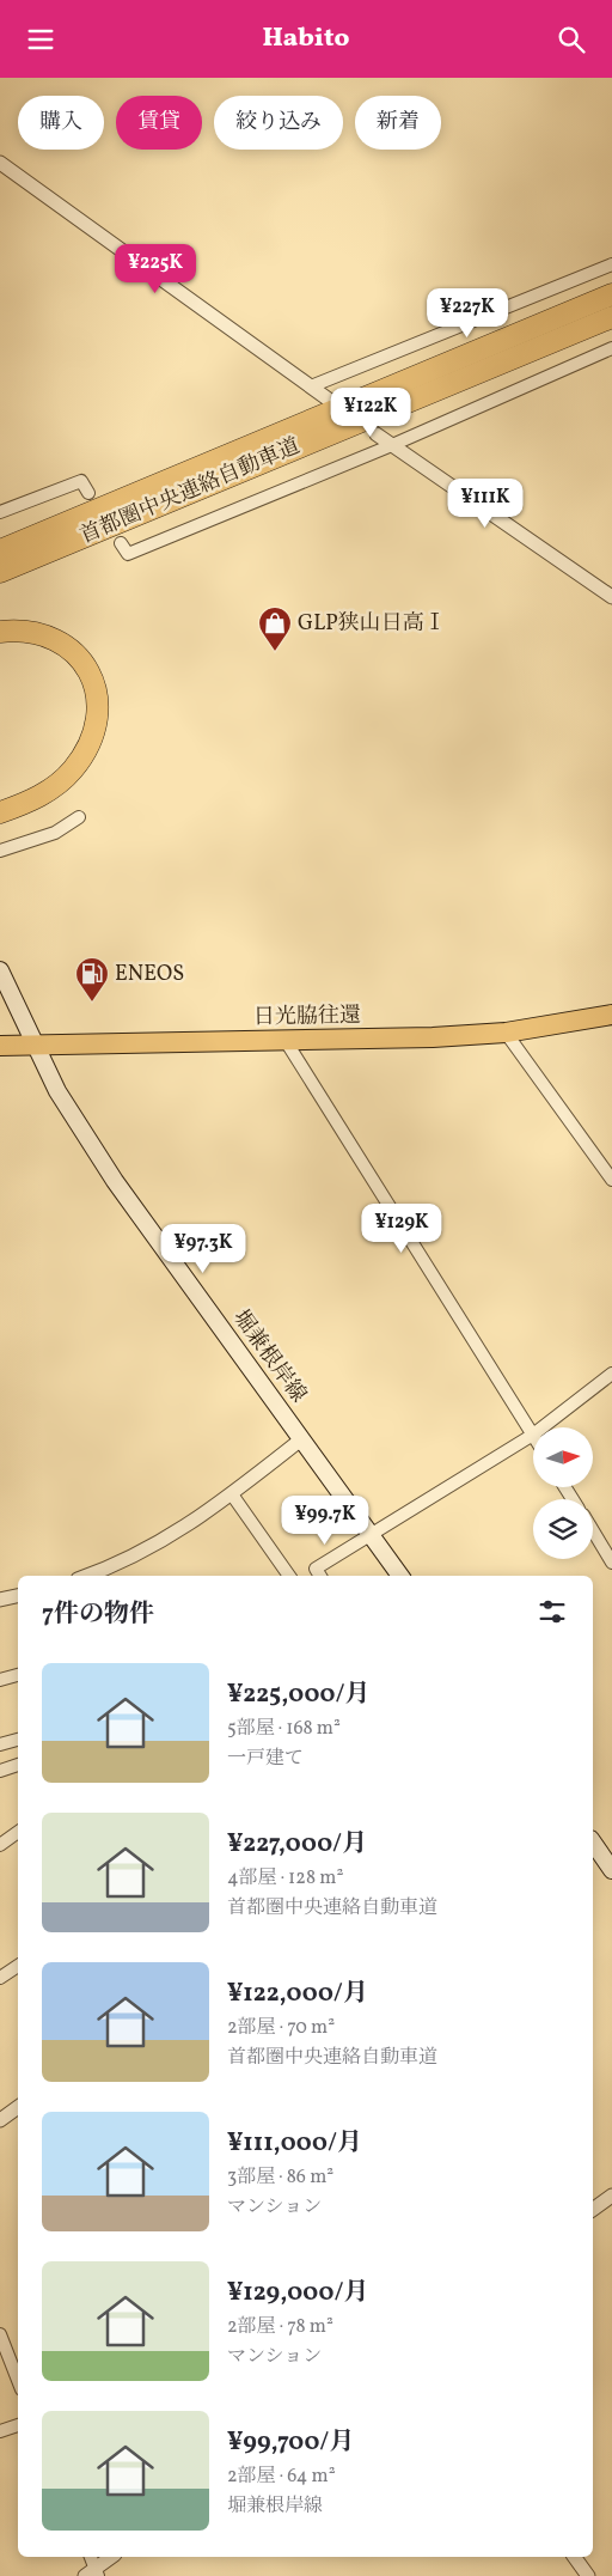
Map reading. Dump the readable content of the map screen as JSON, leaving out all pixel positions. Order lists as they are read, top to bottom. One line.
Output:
{"streets":{"highway":["首都圏中央連絡自動車道","日光脇往還"],"main road":["堀兼根岸線"]},"crossings":[["日光脇往還","堀兼根岸線"]],"places":{"shop":["GLP狭山日高Ⅰ"],"fuel station":["ENEOS"]},"north":"right","page":{"header":"Habito","chip":["購入","賃貸","絞り込み","新着"],"price":["¥225K","¥227K","¥122K","¥111K","¥129K","¥97.3K","¥99.7K"],"heading":"7件の物件","list":[{"name":"¥225,000/月","note":"5部屋 · 168 m² · 一戸建て"},{"name":"¥227,000/月","note":"4部屋 · 128 m² · 首都圏中央連絡自動車道"},{"name":"¥122,000/月","note":"2部屋 · 70 m² · 首都圏中央連絡自動車道"},{"name":"¥111,000/月","note":"3部屋 · 86 m² · マンション"},{"name":"¥129,000/月","note":"2部屋 · 78 m² · マンション"},{"name":"¥99,700/月","note":"2部屋 · 64 m² · 堀兼根岸線"}]}}
